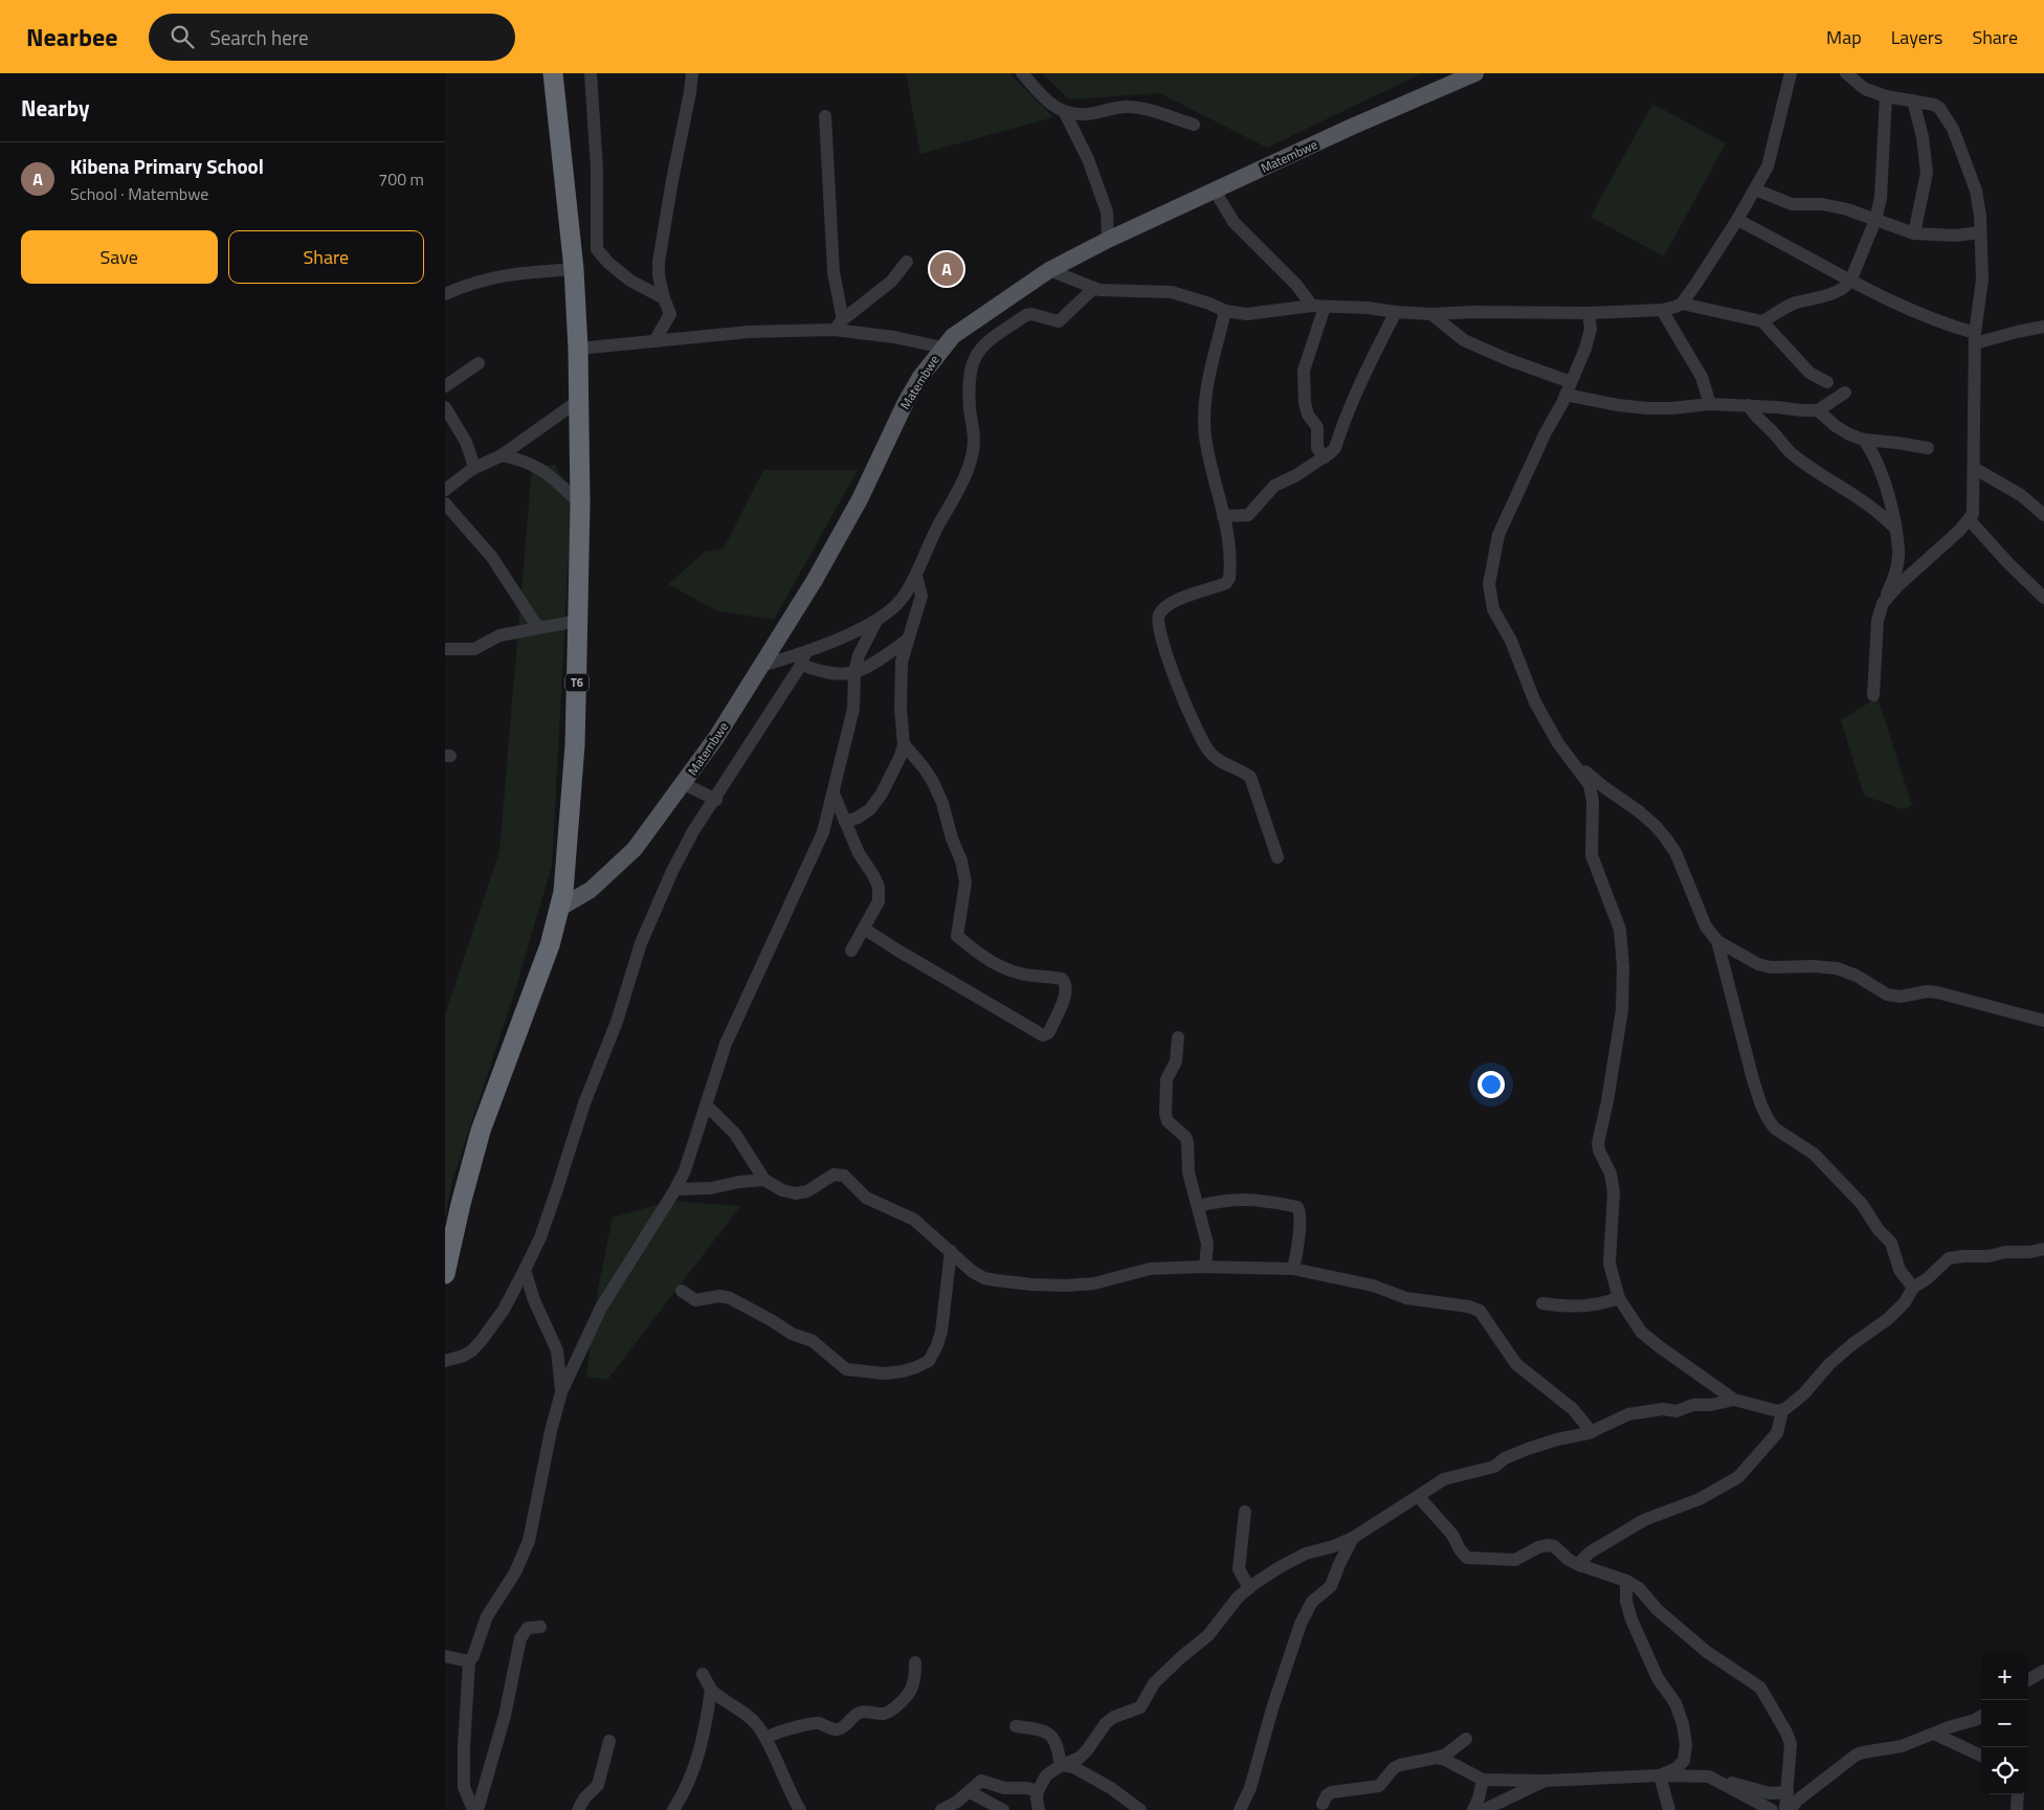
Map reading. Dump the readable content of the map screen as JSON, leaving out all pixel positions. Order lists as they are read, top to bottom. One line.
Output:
{"streets":{"highway":["T6"],"main road":["Matembwe"]},"crossings":[["Matembwe","T6"]],"page":{"header":"Nearbee","search":"Search here","nav":["Map","Layers","Share"],"heading":"Nearby","list":[{"mark":"A","name":"Kibena Primary School","note":"School · Matembwe","value":"700 m"}],"buttons":["Save","Share"],"pins":"A","map_buttons":["+","−"]}}
